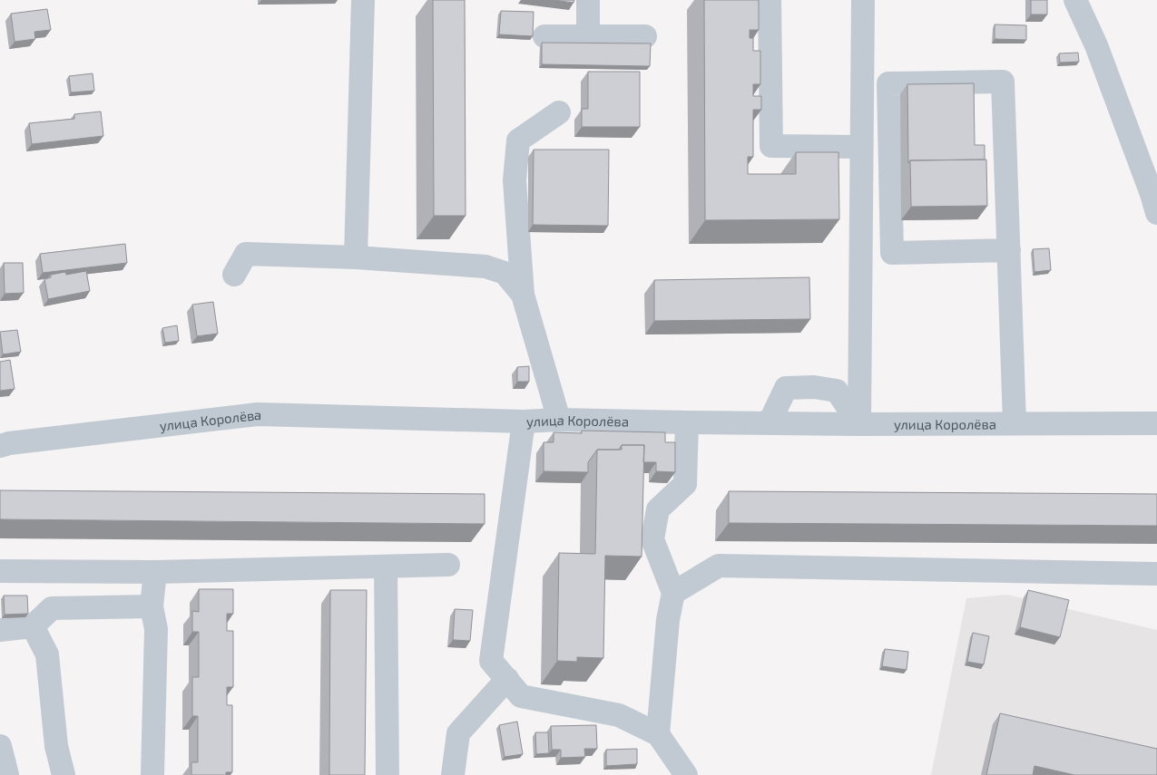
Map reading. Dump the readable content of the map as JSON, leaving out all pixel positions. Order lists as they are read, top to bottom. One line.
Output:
{"streets":{"street":["улица Королёва"]}}
